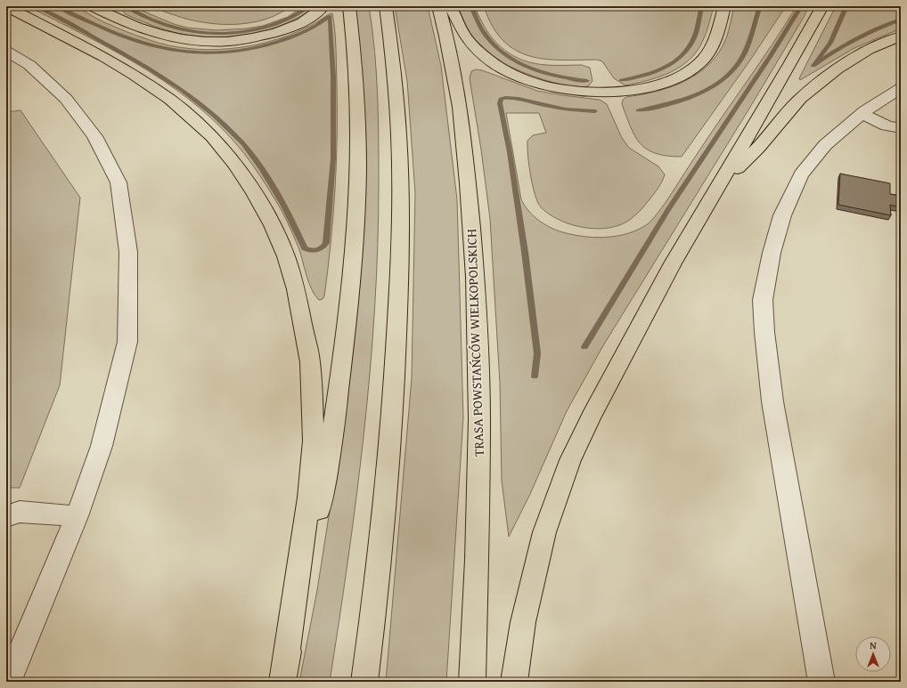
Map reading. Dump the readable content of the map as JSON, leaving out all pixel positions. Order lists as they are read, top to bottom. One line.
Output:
{"streets":{"highway":["TRASA POWSTAŃCÓW WIELKOPOLSKICH"]},"north":"top"}
